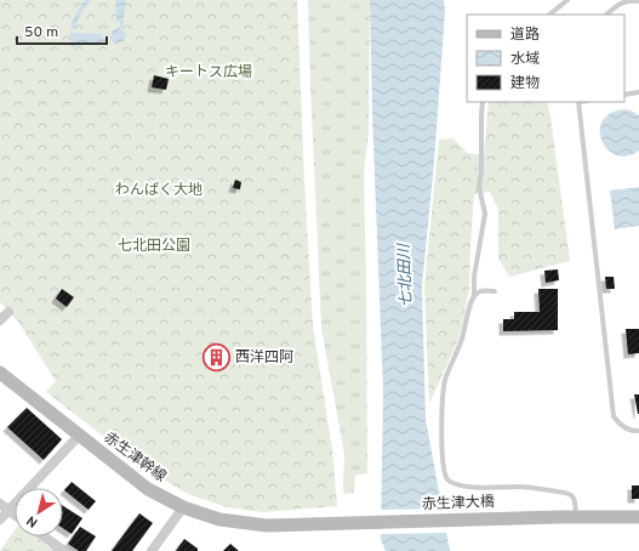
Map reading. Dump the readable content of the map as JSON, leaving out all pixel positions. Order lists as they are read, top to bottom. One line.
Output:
{"streets":{"street":["赤生津幹線","赤生津大橋"]},"crossings":[["赤生津幹線","赤生津大橋"]],"water":["七北田川"],"parks":["キートス広場","わんぱく大地","七北田公園"],"places":{"building":["西洋四阿"]},"legend":["道路","水域","建物"],"scale_bar":"50 m","north":"bottom left"}
